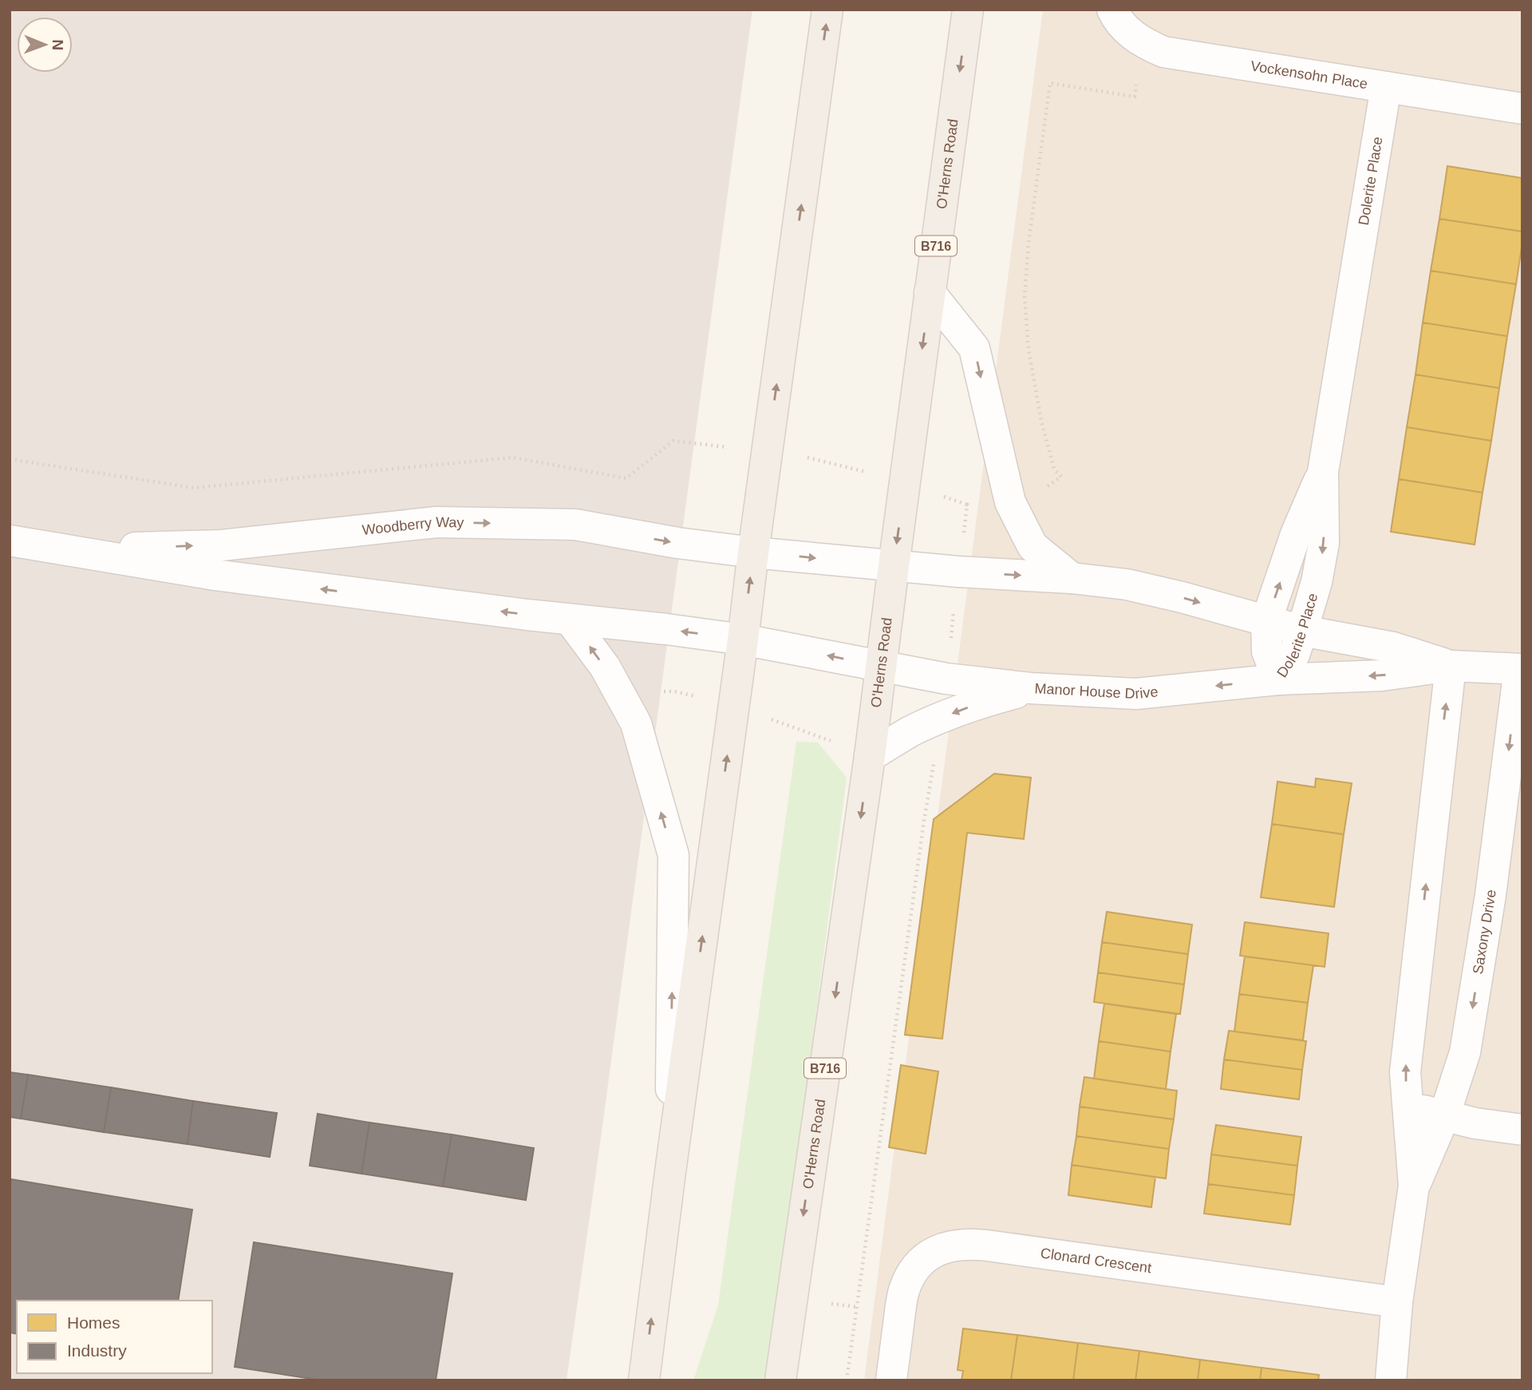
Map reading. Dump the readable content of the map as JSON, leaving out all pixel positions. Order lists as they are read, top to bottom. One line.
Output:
{"streets":{"main road":["O'Herns Road","B716"],"street":["Vockensohn Place","Dolerite Place","Woodberry Way","Manor House Drive","Saxony Drive","Clonard Crescent"]},"crossings":[["Vockensohn Place","Dolerite Place"],["O'Herns Road","Manor House Drive"],["Dolerite Place","Manor House Drive"],["Woodberry Way","Manor House Drive"],["Manor House Drive","Saxony Drive"],["Saxony Drive","Clonard Crescent"]],"legend":["Homes","Industry"],"north":"right"}
